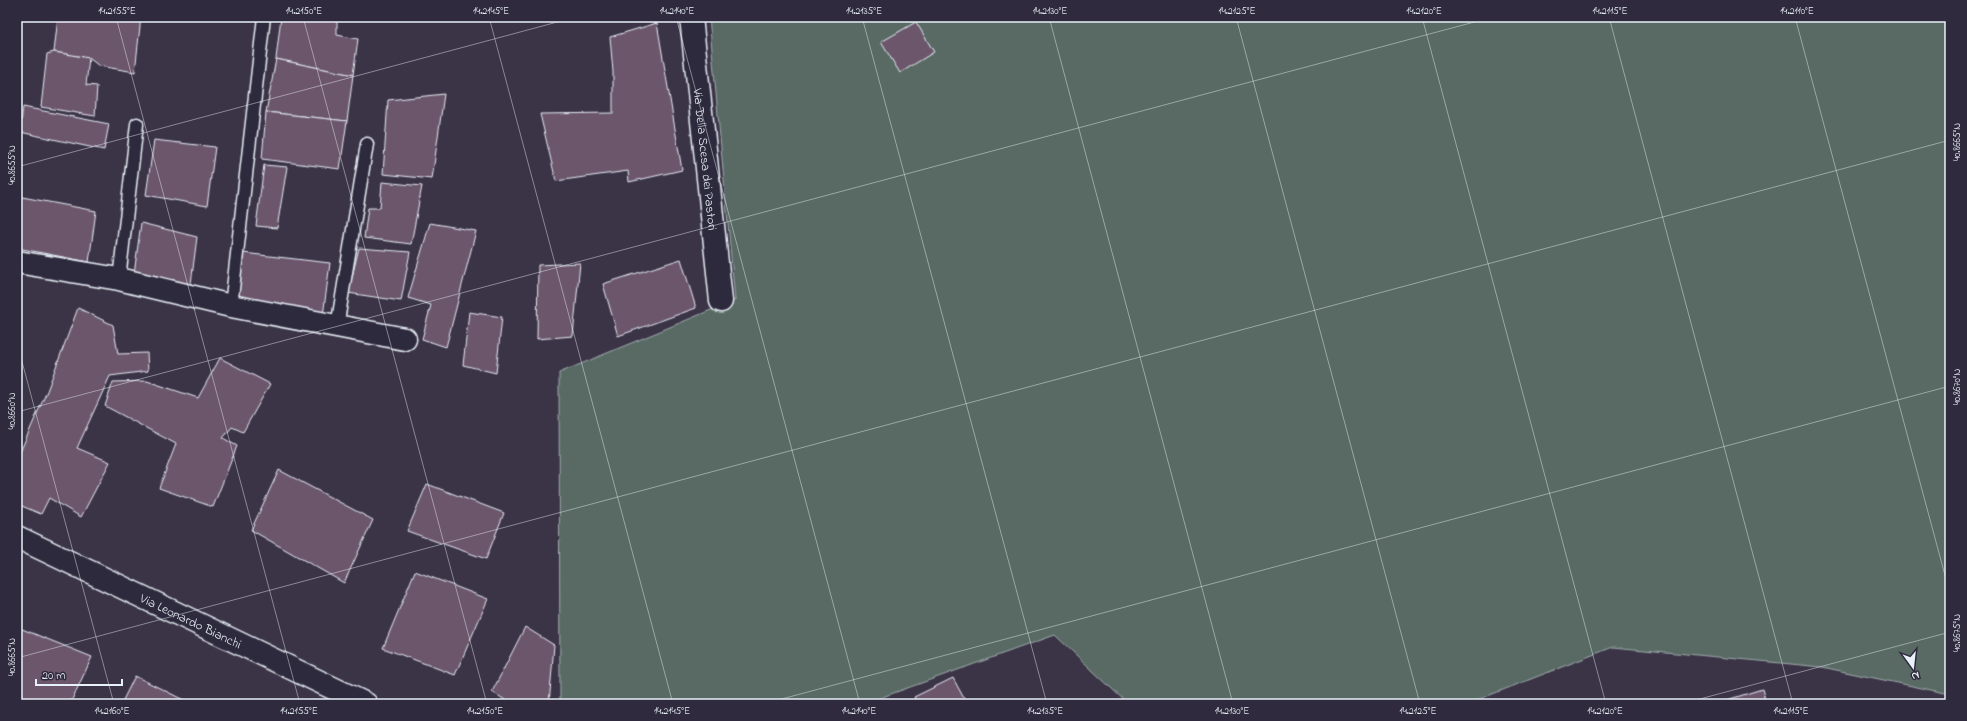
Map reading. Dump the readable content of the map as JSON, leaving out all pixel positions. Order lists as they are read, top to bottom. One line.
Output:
{"streets":{"street":["Via Della Scesa dei Pastori","Via Leonardo Bianchi"]},"scale_bar":"20 m","north":"bottom","coordinates":["14.2155°E","14.2150°E","14.2145°E","14.2140°E","14.2135°E","14.2130°E","14.2125°E","14.2120°E","14.2115°E","14.2110°E","40.8665°N","40.8655°N","40.8670°N","40.8660°N","40.8675°N","14.2160°E"]}
